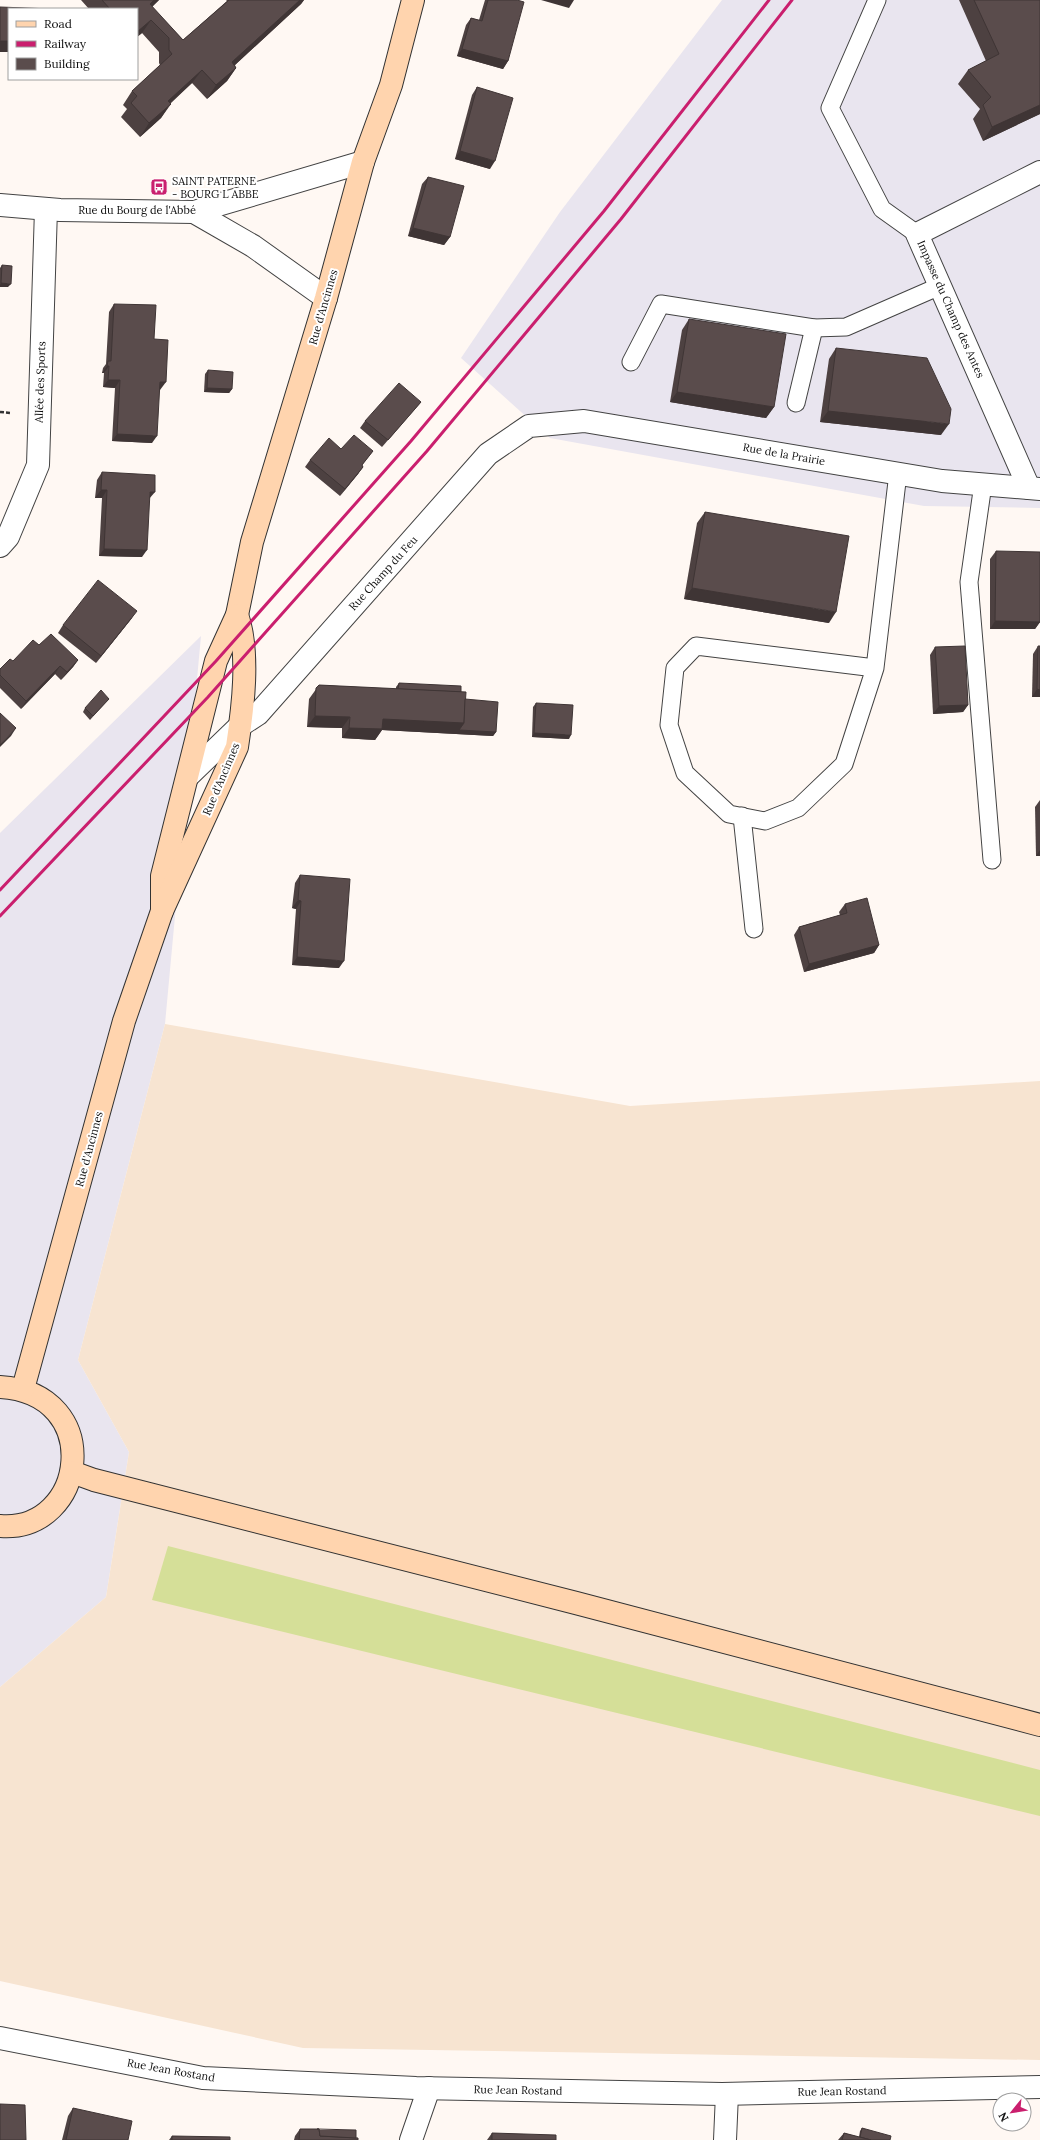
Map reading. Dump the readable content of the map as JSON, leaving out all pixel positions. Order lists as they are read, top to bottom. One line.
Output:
{"streets":{"main road":["Rue d'Ancinnes"],"street":["Rue du Bourg de l'Abbé","Impasse du Champ des Antes","Allée des Sports","Rue de la Prairie","Rue Champ du Feu","Rue Jean Rostand"]},"crossings":[["Rue du Bourg de l'Abbé","Rue d'Ancinnes"],["Rue du Bourg de l'Abbé","Allée des Sports"],["Rue d'Ancinnes","Rue Champ du Feu"],["Impasse du Champ des Antes","Rue de la Prairie"],["Rue de la Prairie","Rue Champ du Feu"]],"places":{"bus stop":["SAINT PATERNE - BOURG L ABBE"]},"legend":["Road","Railway","Building"],"north":"bottom left"}
